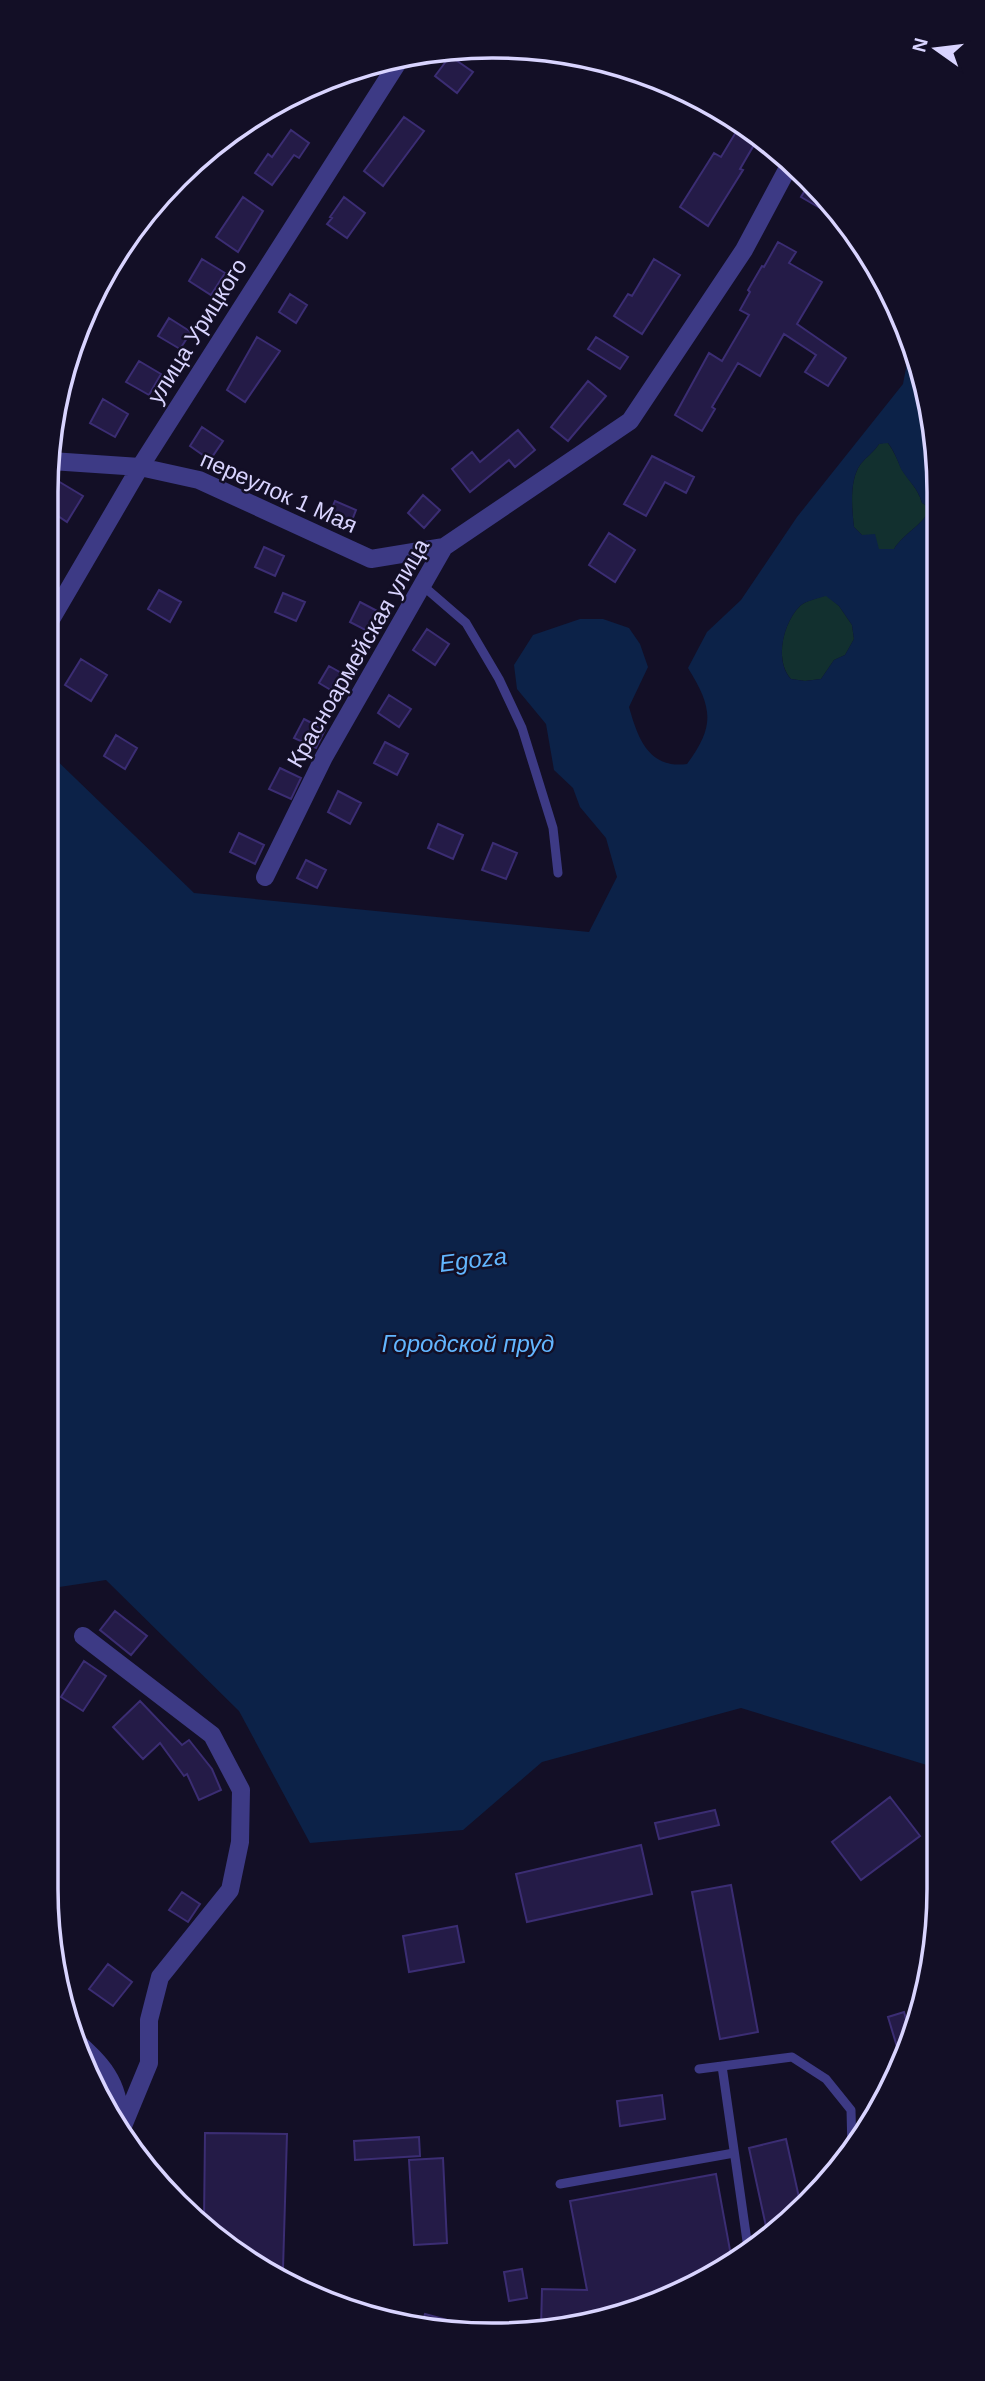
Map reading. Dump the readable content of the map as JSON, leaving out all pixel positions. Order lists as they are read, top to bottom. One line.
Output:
{"streets":{"street":["улица Урицкого","переулок 1 Мая","Красноармейская улица"]},"crossings":[["улица Урицкого","переулок 1 Мая"],["переулок 1 Мая","Красноармейская улица"]],"water":["Egoza","Городской пруд"],"north":"left"}
